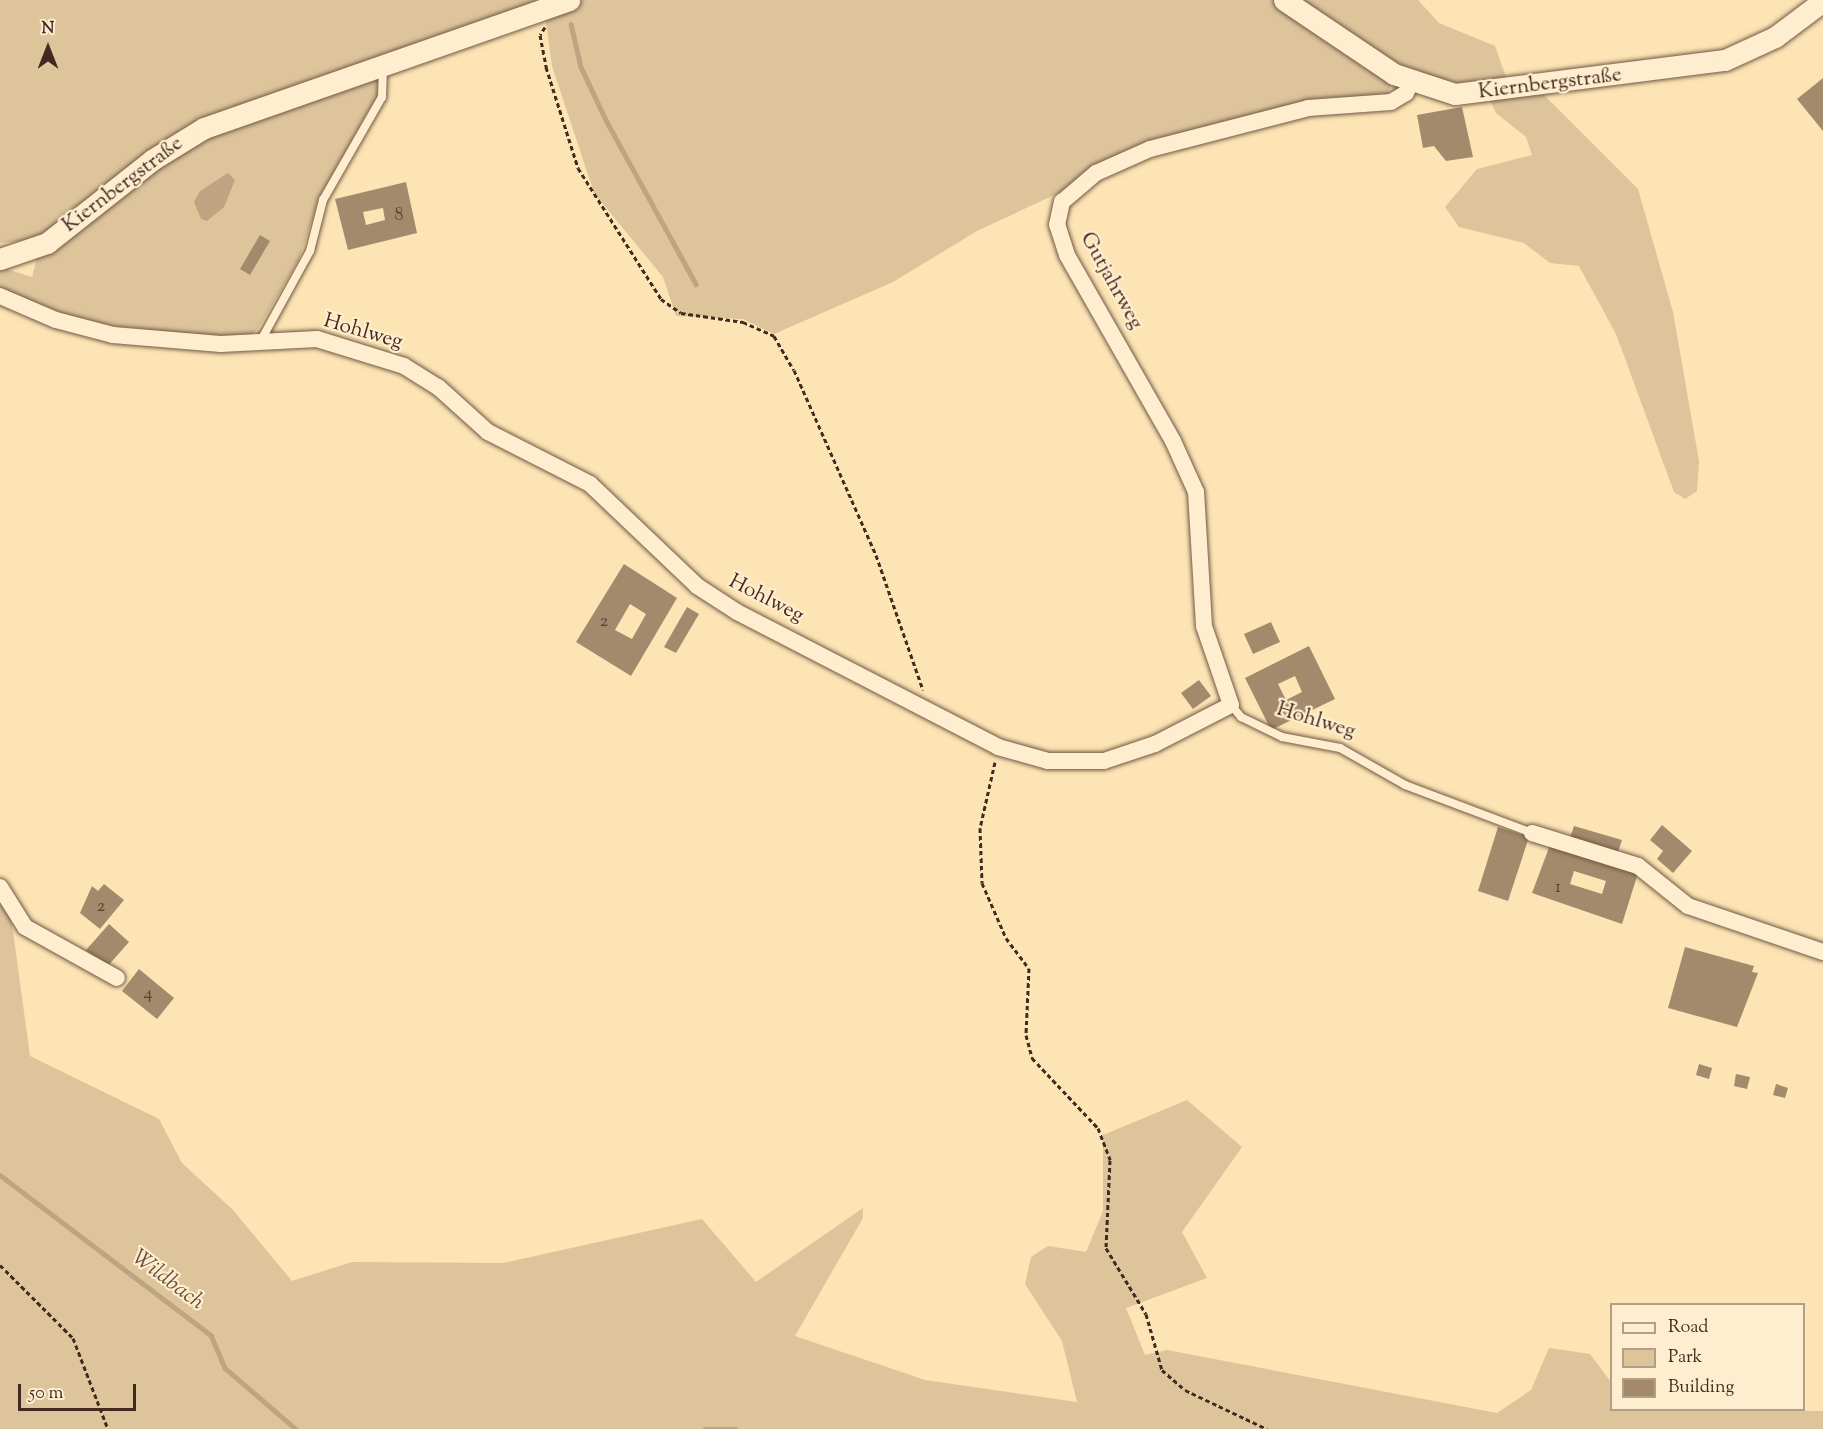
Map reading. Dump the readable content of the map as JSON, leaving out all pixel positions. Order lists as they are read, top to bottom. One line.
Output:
{"streets":{"street":["Kiernbergstraße","Gutjahrweg","Hohlweg"]},"crossings":[["Kiernbergstraße","Gutjahrweg"],["Gutjahrweg","Hohlweg"]],"water":["Wildbach"],"house_numbers":["8","2","1","2","4"],"legend":["Road","Park","Building"],"scale_bar":"50 m","north":"top"}
